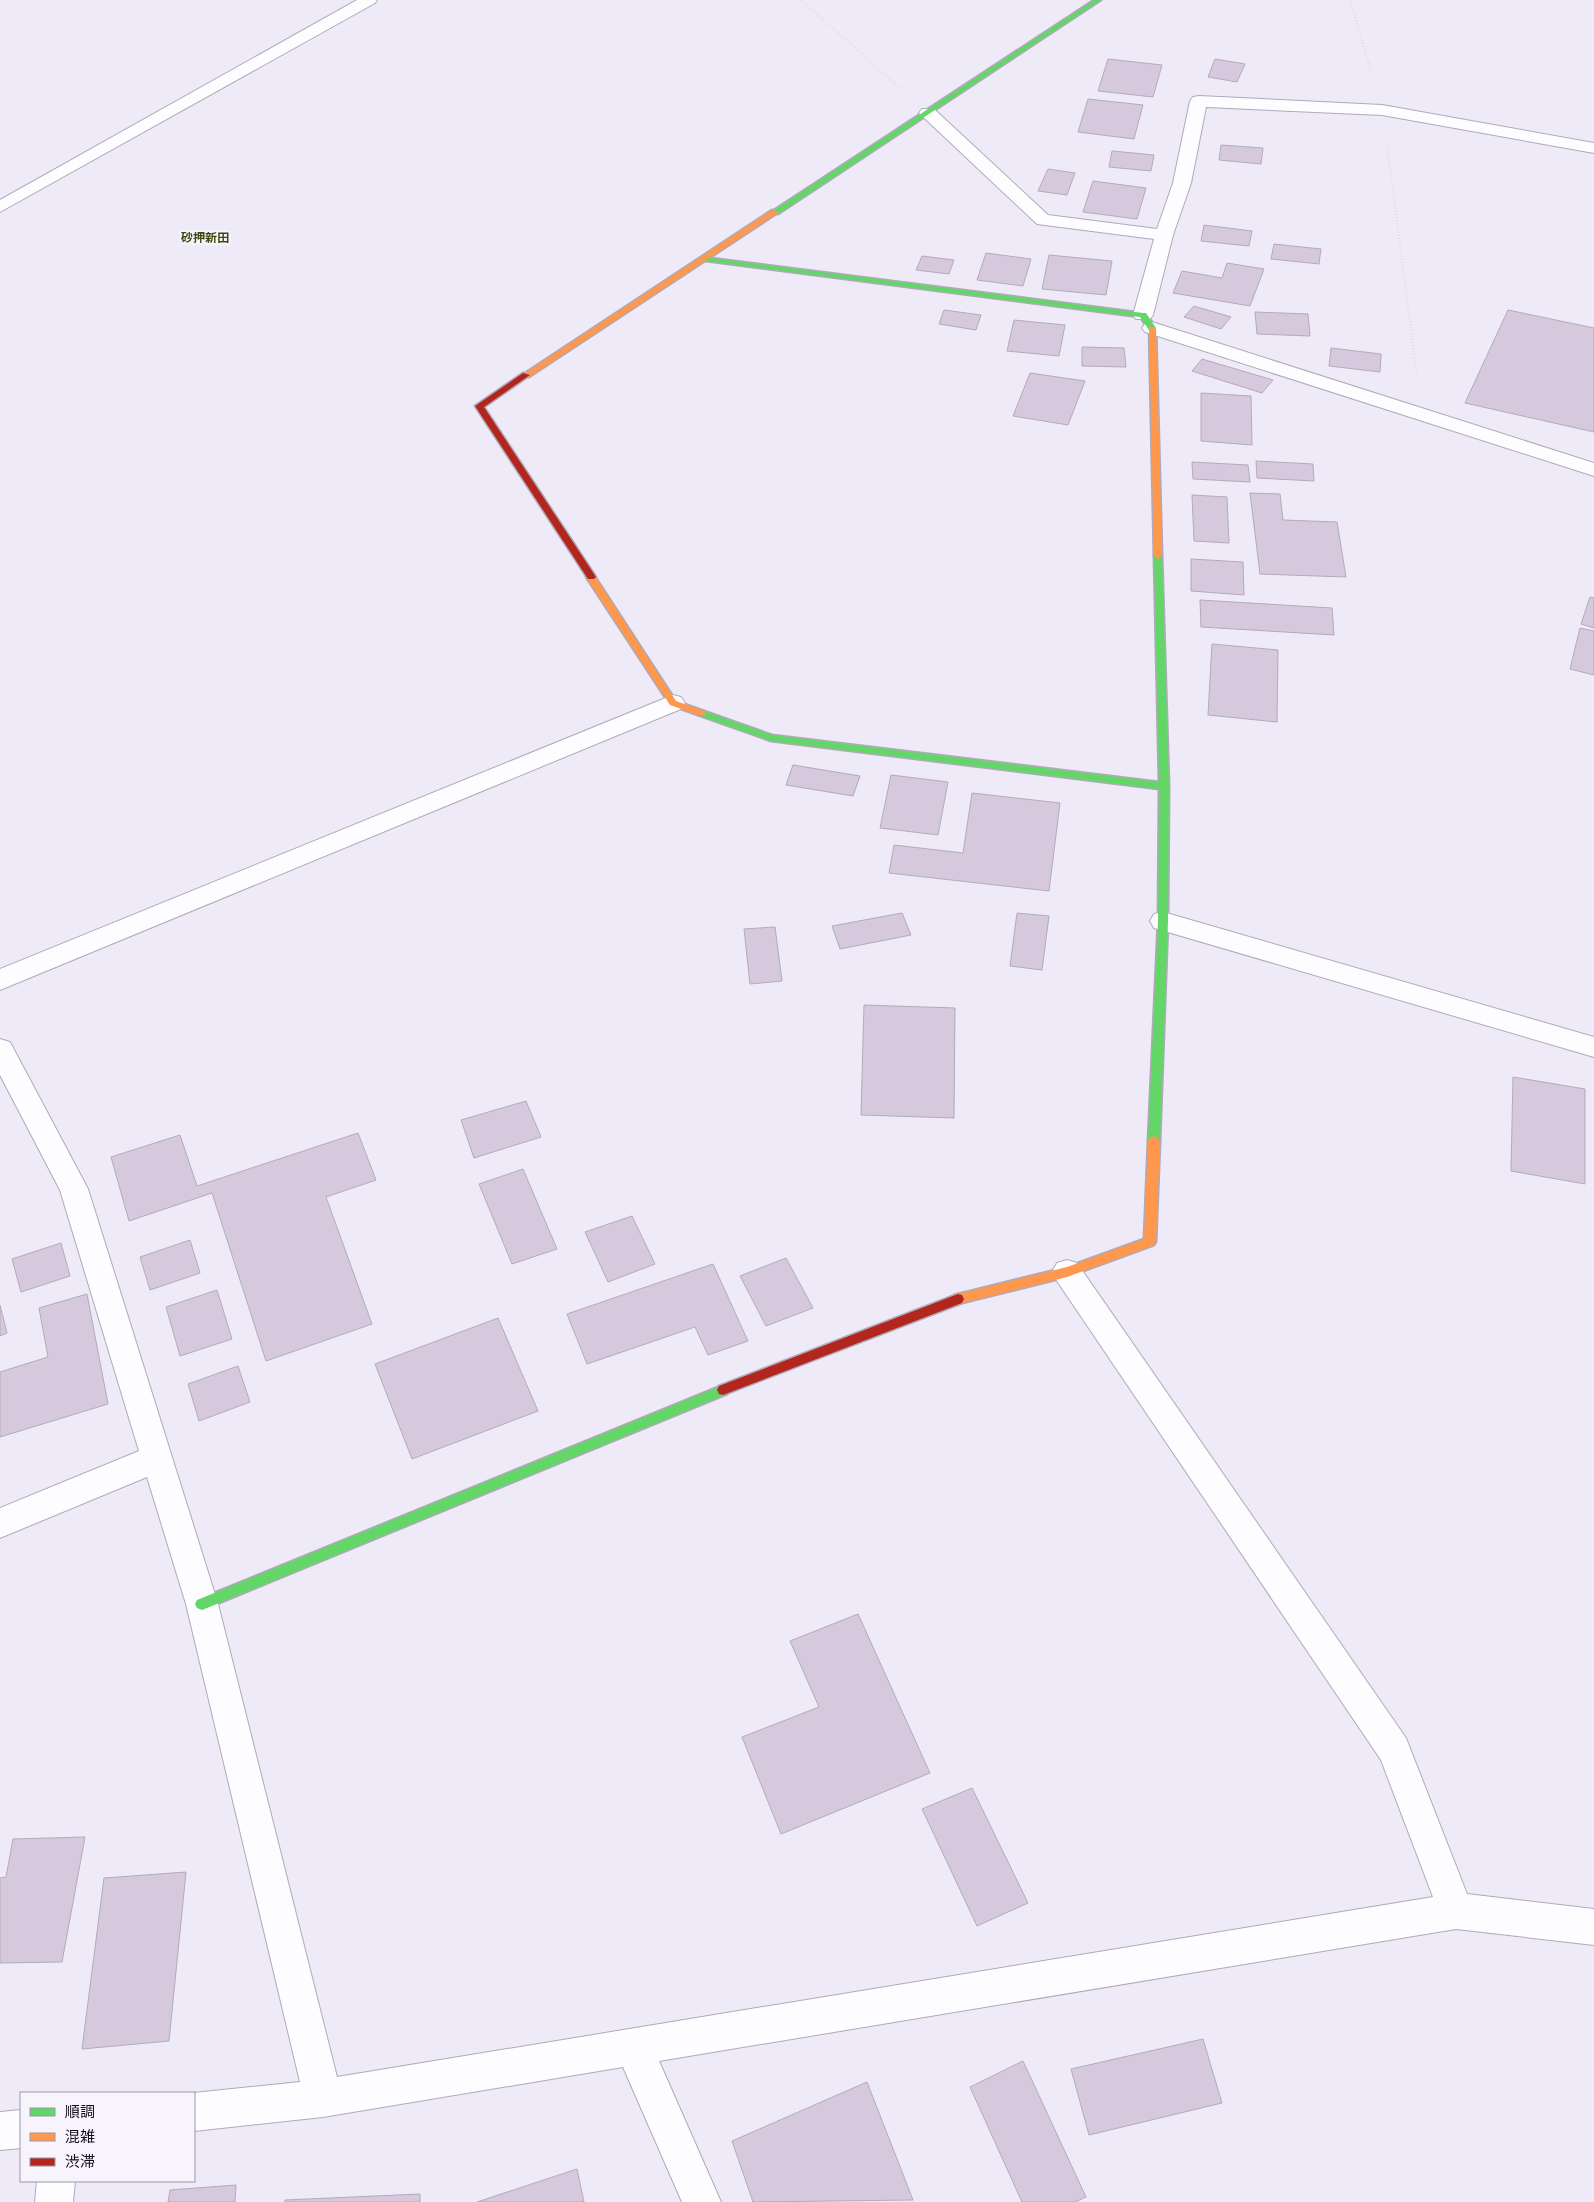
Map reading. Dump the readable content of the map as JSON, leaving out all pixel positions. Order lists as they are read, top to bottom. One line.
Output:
{"districts":["砂押新田"],"legend":["順調","混雑","渋滞"]}
